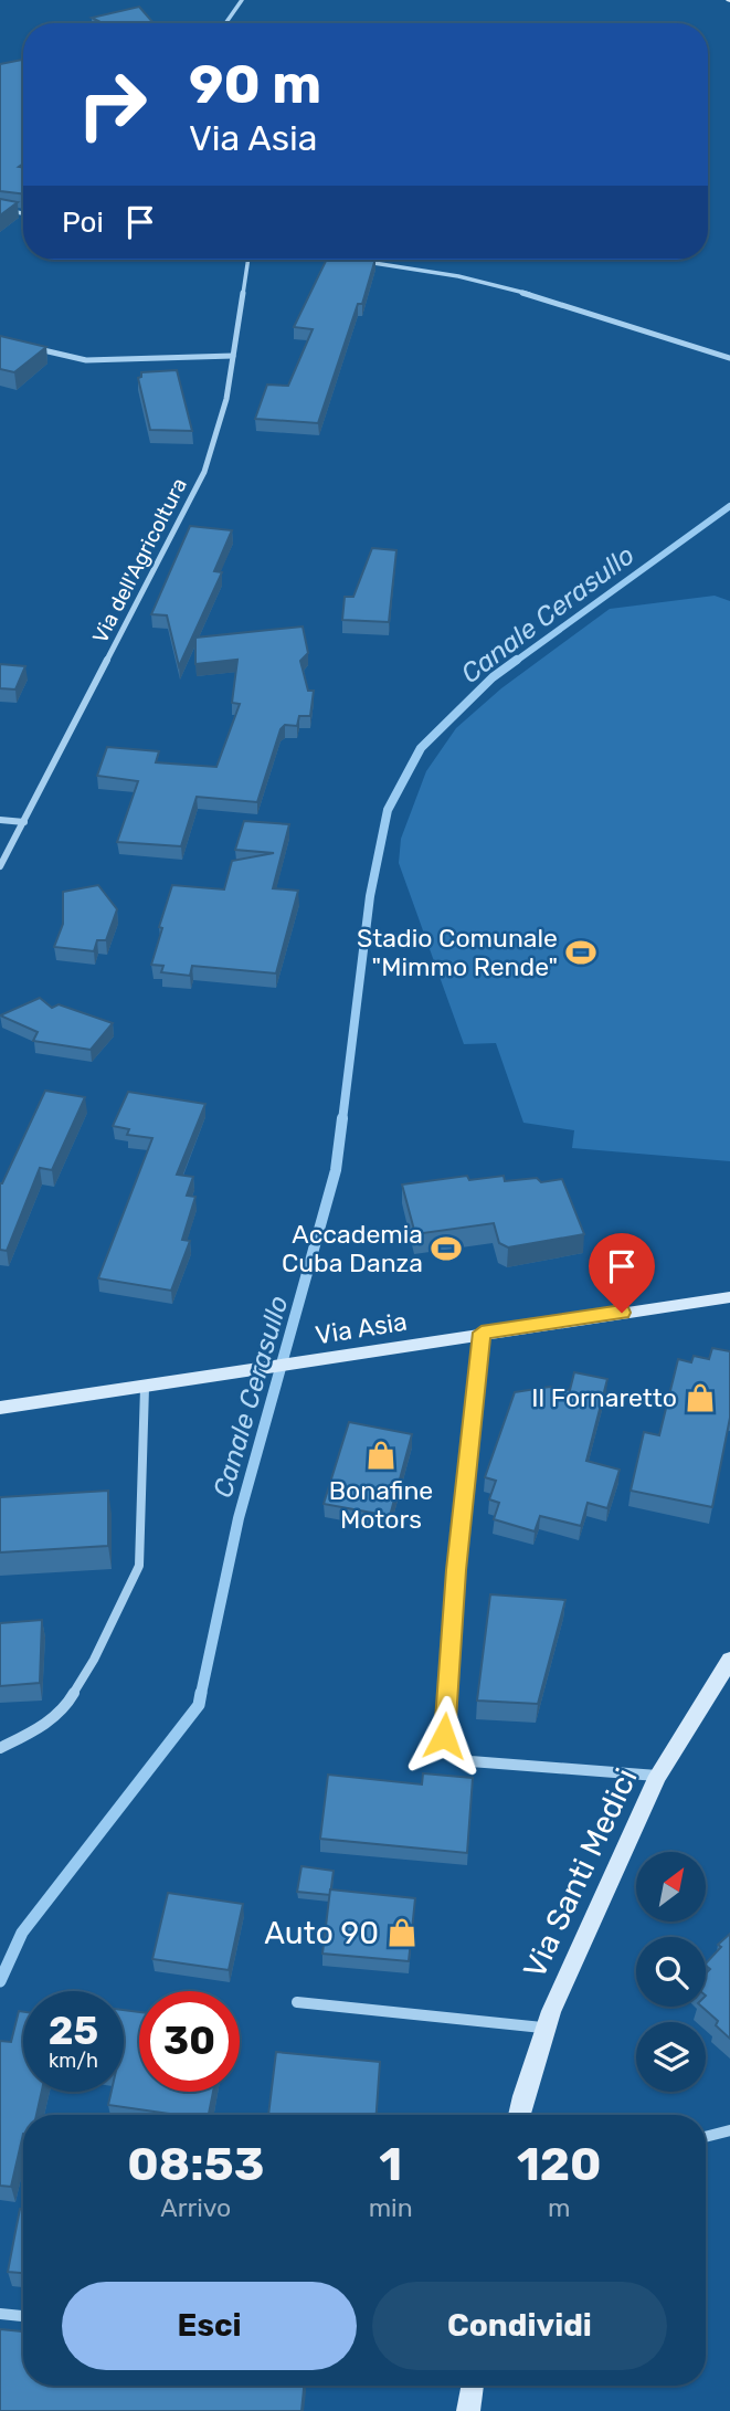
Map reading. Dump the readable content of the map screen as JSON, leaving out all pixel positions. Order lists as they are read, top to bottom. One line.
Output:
{"streets":{"street":["Via dell'Agricoltura","Via Asia","Via Santi Medici"]},"water":["Canale Cerasullo"],"places":{"sports":["Stadio Comunale \"Mimmo Rende\"","Accademia Cuba Danza"],"shop":["Il Fornaretto","Bonafine Motors","Auto 90"]},"north":"top right","page":{"turn":["90 m","Via Asia"],"then":"Poi","speed":"25 km/h","limit":"30","eta":["08:53","Arrivo","1","min","120","m"],"buttons":["Esci","Condividi"]}}
